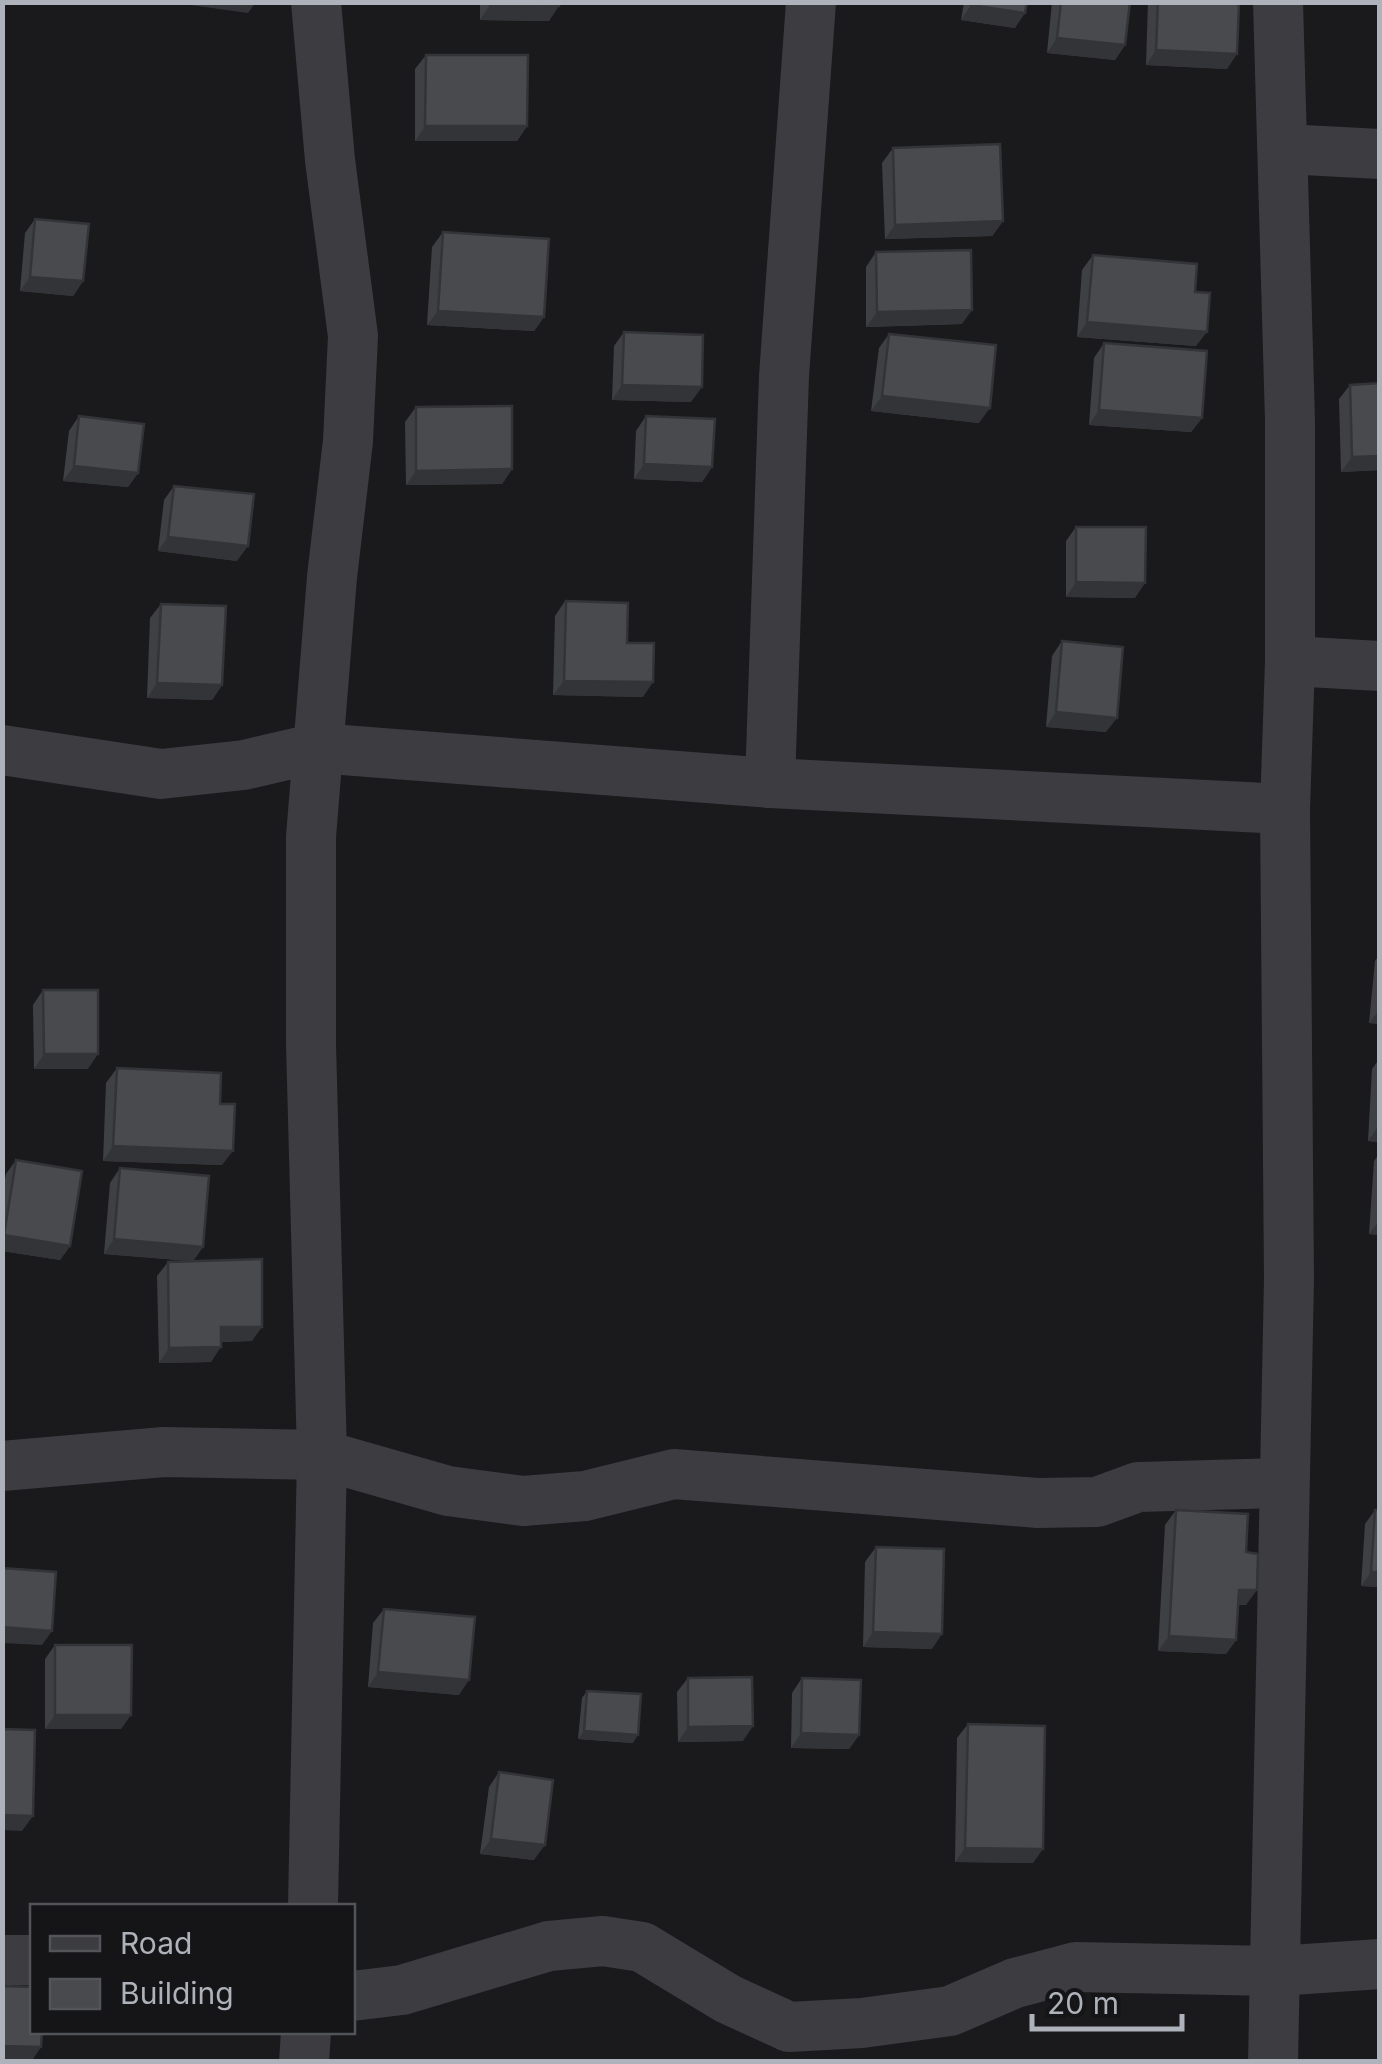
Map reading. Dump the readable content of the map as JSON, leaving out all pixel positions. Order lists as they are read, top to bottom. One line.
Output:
{"legend":["Road","Building"],"scale_bar":"20 m"}
